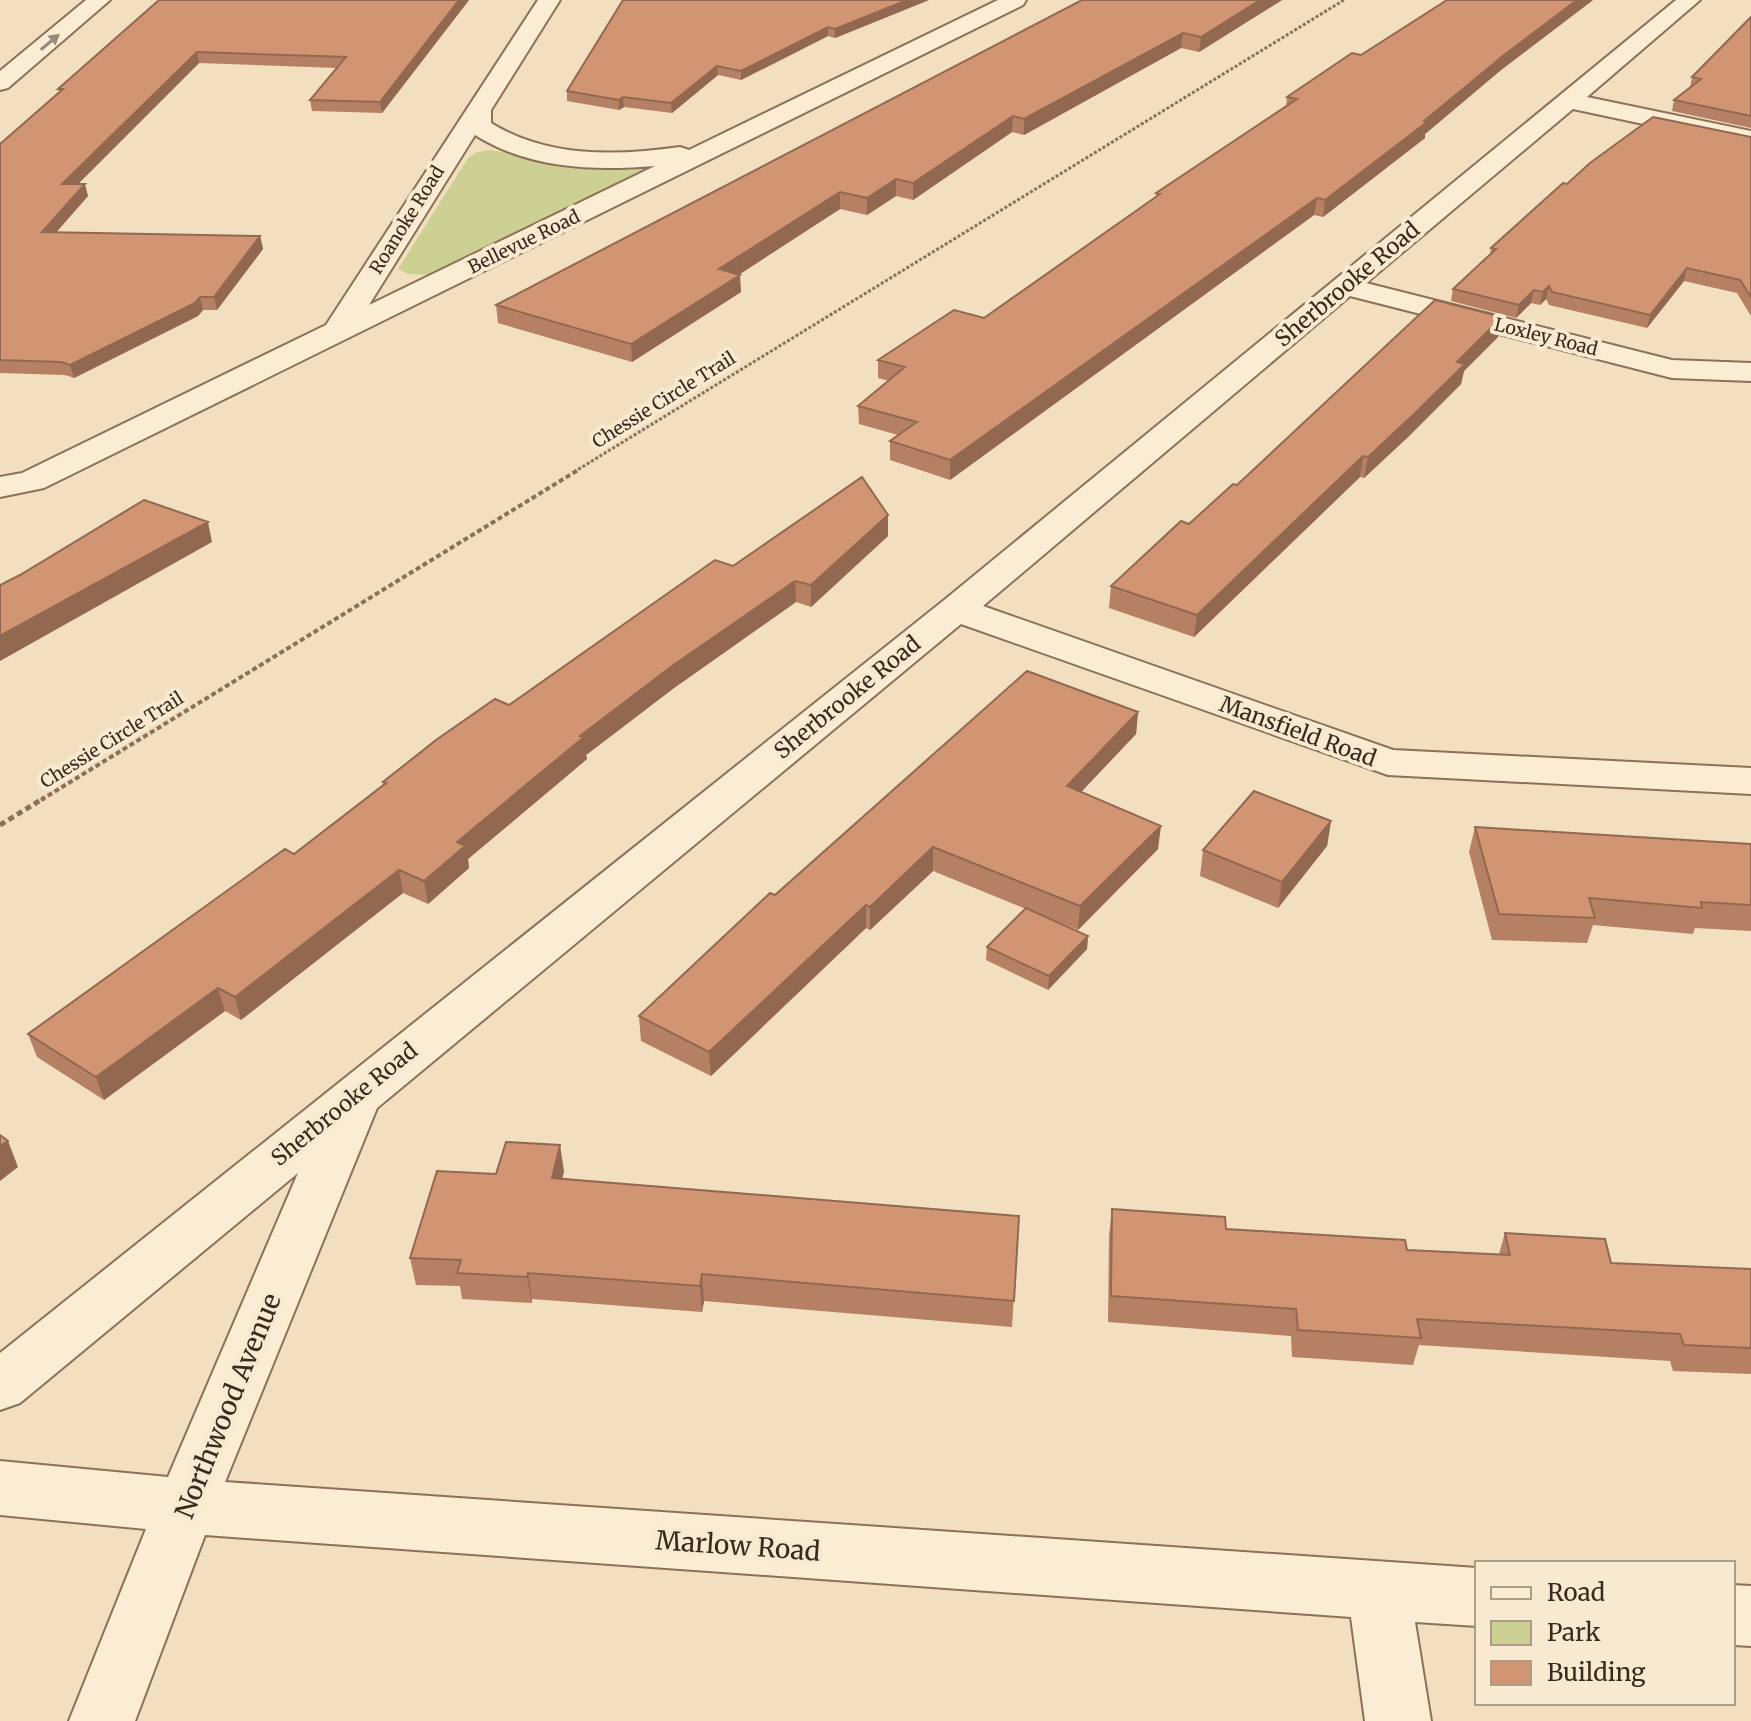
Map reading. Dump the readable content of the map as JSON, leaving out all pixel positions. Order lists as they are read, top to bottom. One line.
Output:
{"streets":{"street":["Roanoke Road","Bellevue Road","Sherbrooke Road","Loxley Road","Mansfield Road","Northwood Avenue","Marlow Road"],"path":["Chessie Circle Trail"]},"crossings":[["Roanoke Road","Bellevue Road"],["Sherbrooke Road","Loxley Road"],["Sherbrooke Road","Mansfield Road"],["Sherbrooke Road","Northwood Avenue"],["Northwood Avenue","Marlow Road"]],"legend":["Road","Park","Building"]}
